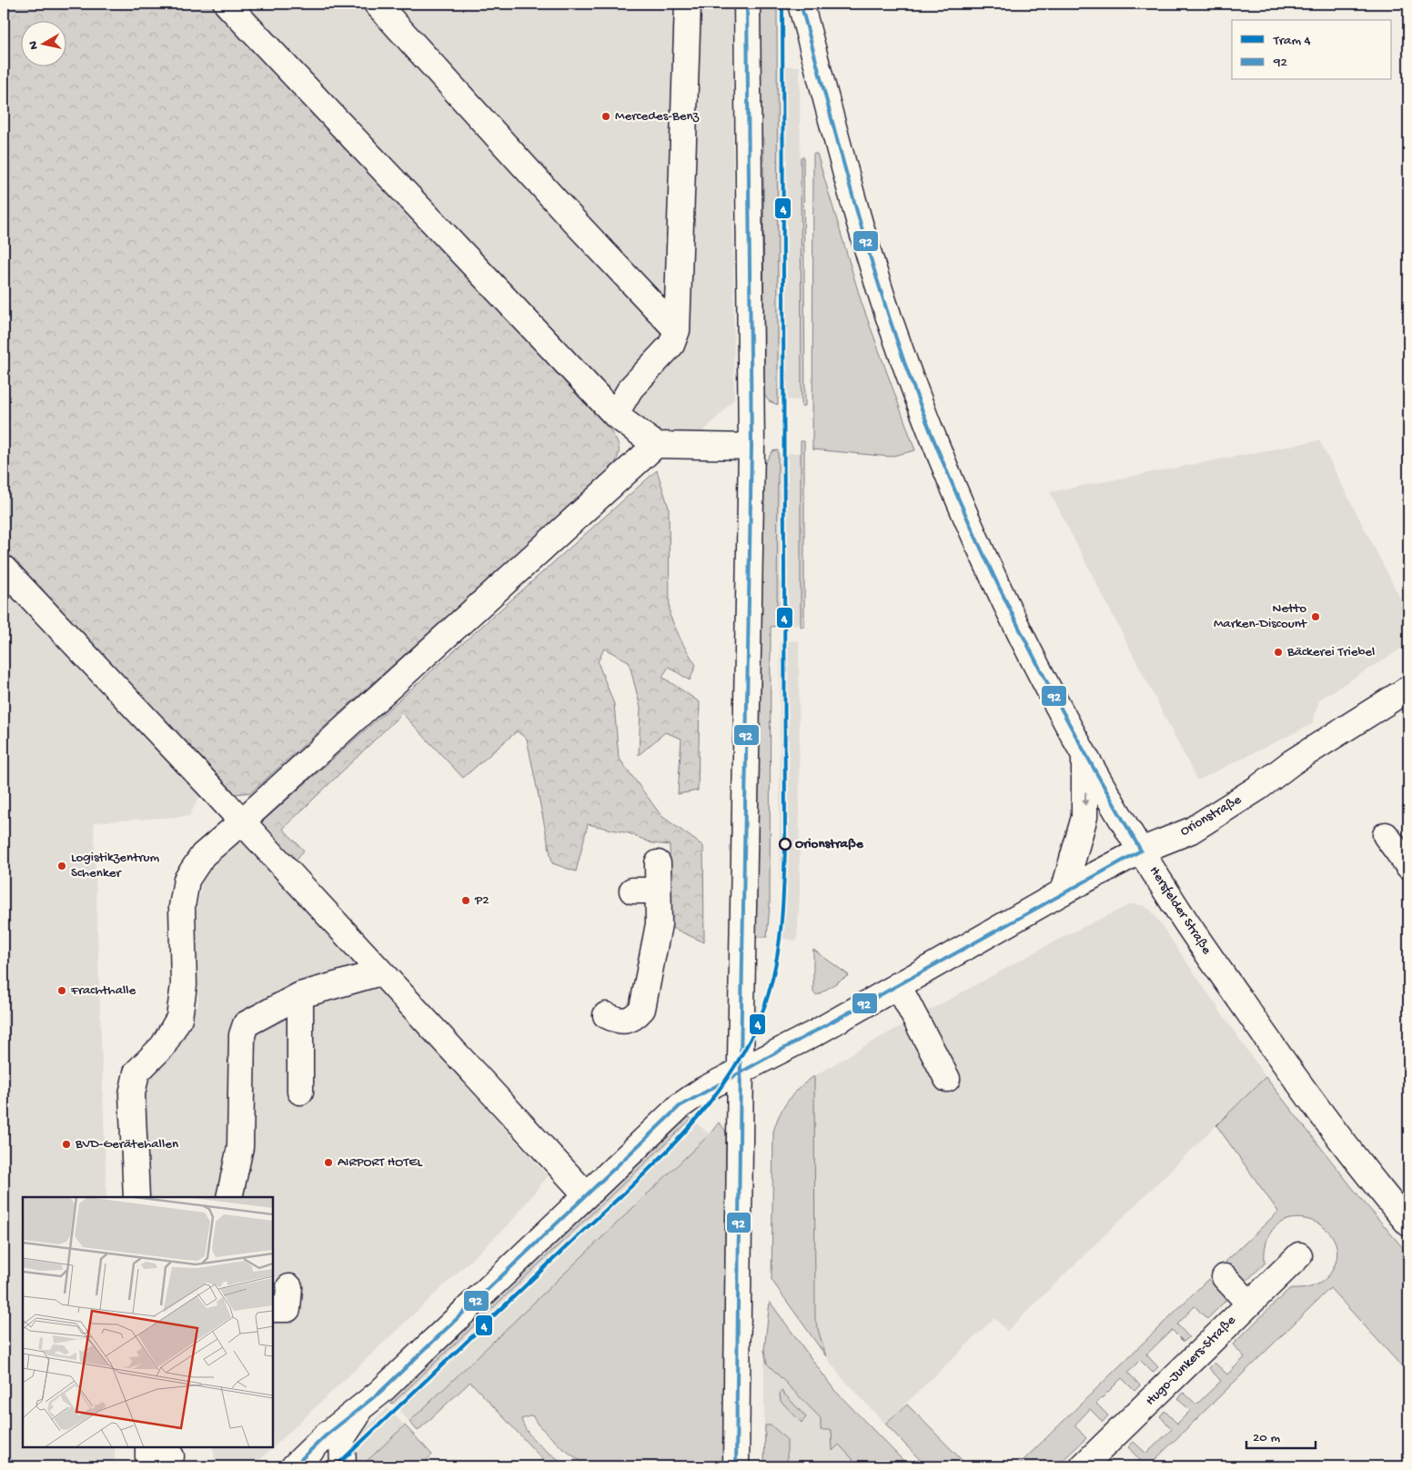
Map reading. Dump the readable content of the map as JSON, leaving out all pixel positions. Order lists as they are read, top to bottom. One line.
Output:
{"streets":{"street":["Orionstraße","Hersfelder Straße","Hugo-Junkers-Straße"]},"crossings":[["Orionstraße","Hersfelder Straße"]],"places":["Mercedes-Benz","Netto Marken-Discount","Bäckerei Triebel","Orionstraße","Logistikzentrum Schenker","P2","Frachthalle","BVD-Gerätehallen","AIRPORT HOTEL"],"lines":["tram line 4","transit line 92"],"legend":["Tram 4","92"],"scale_bar":"20 m","north":"left"}
